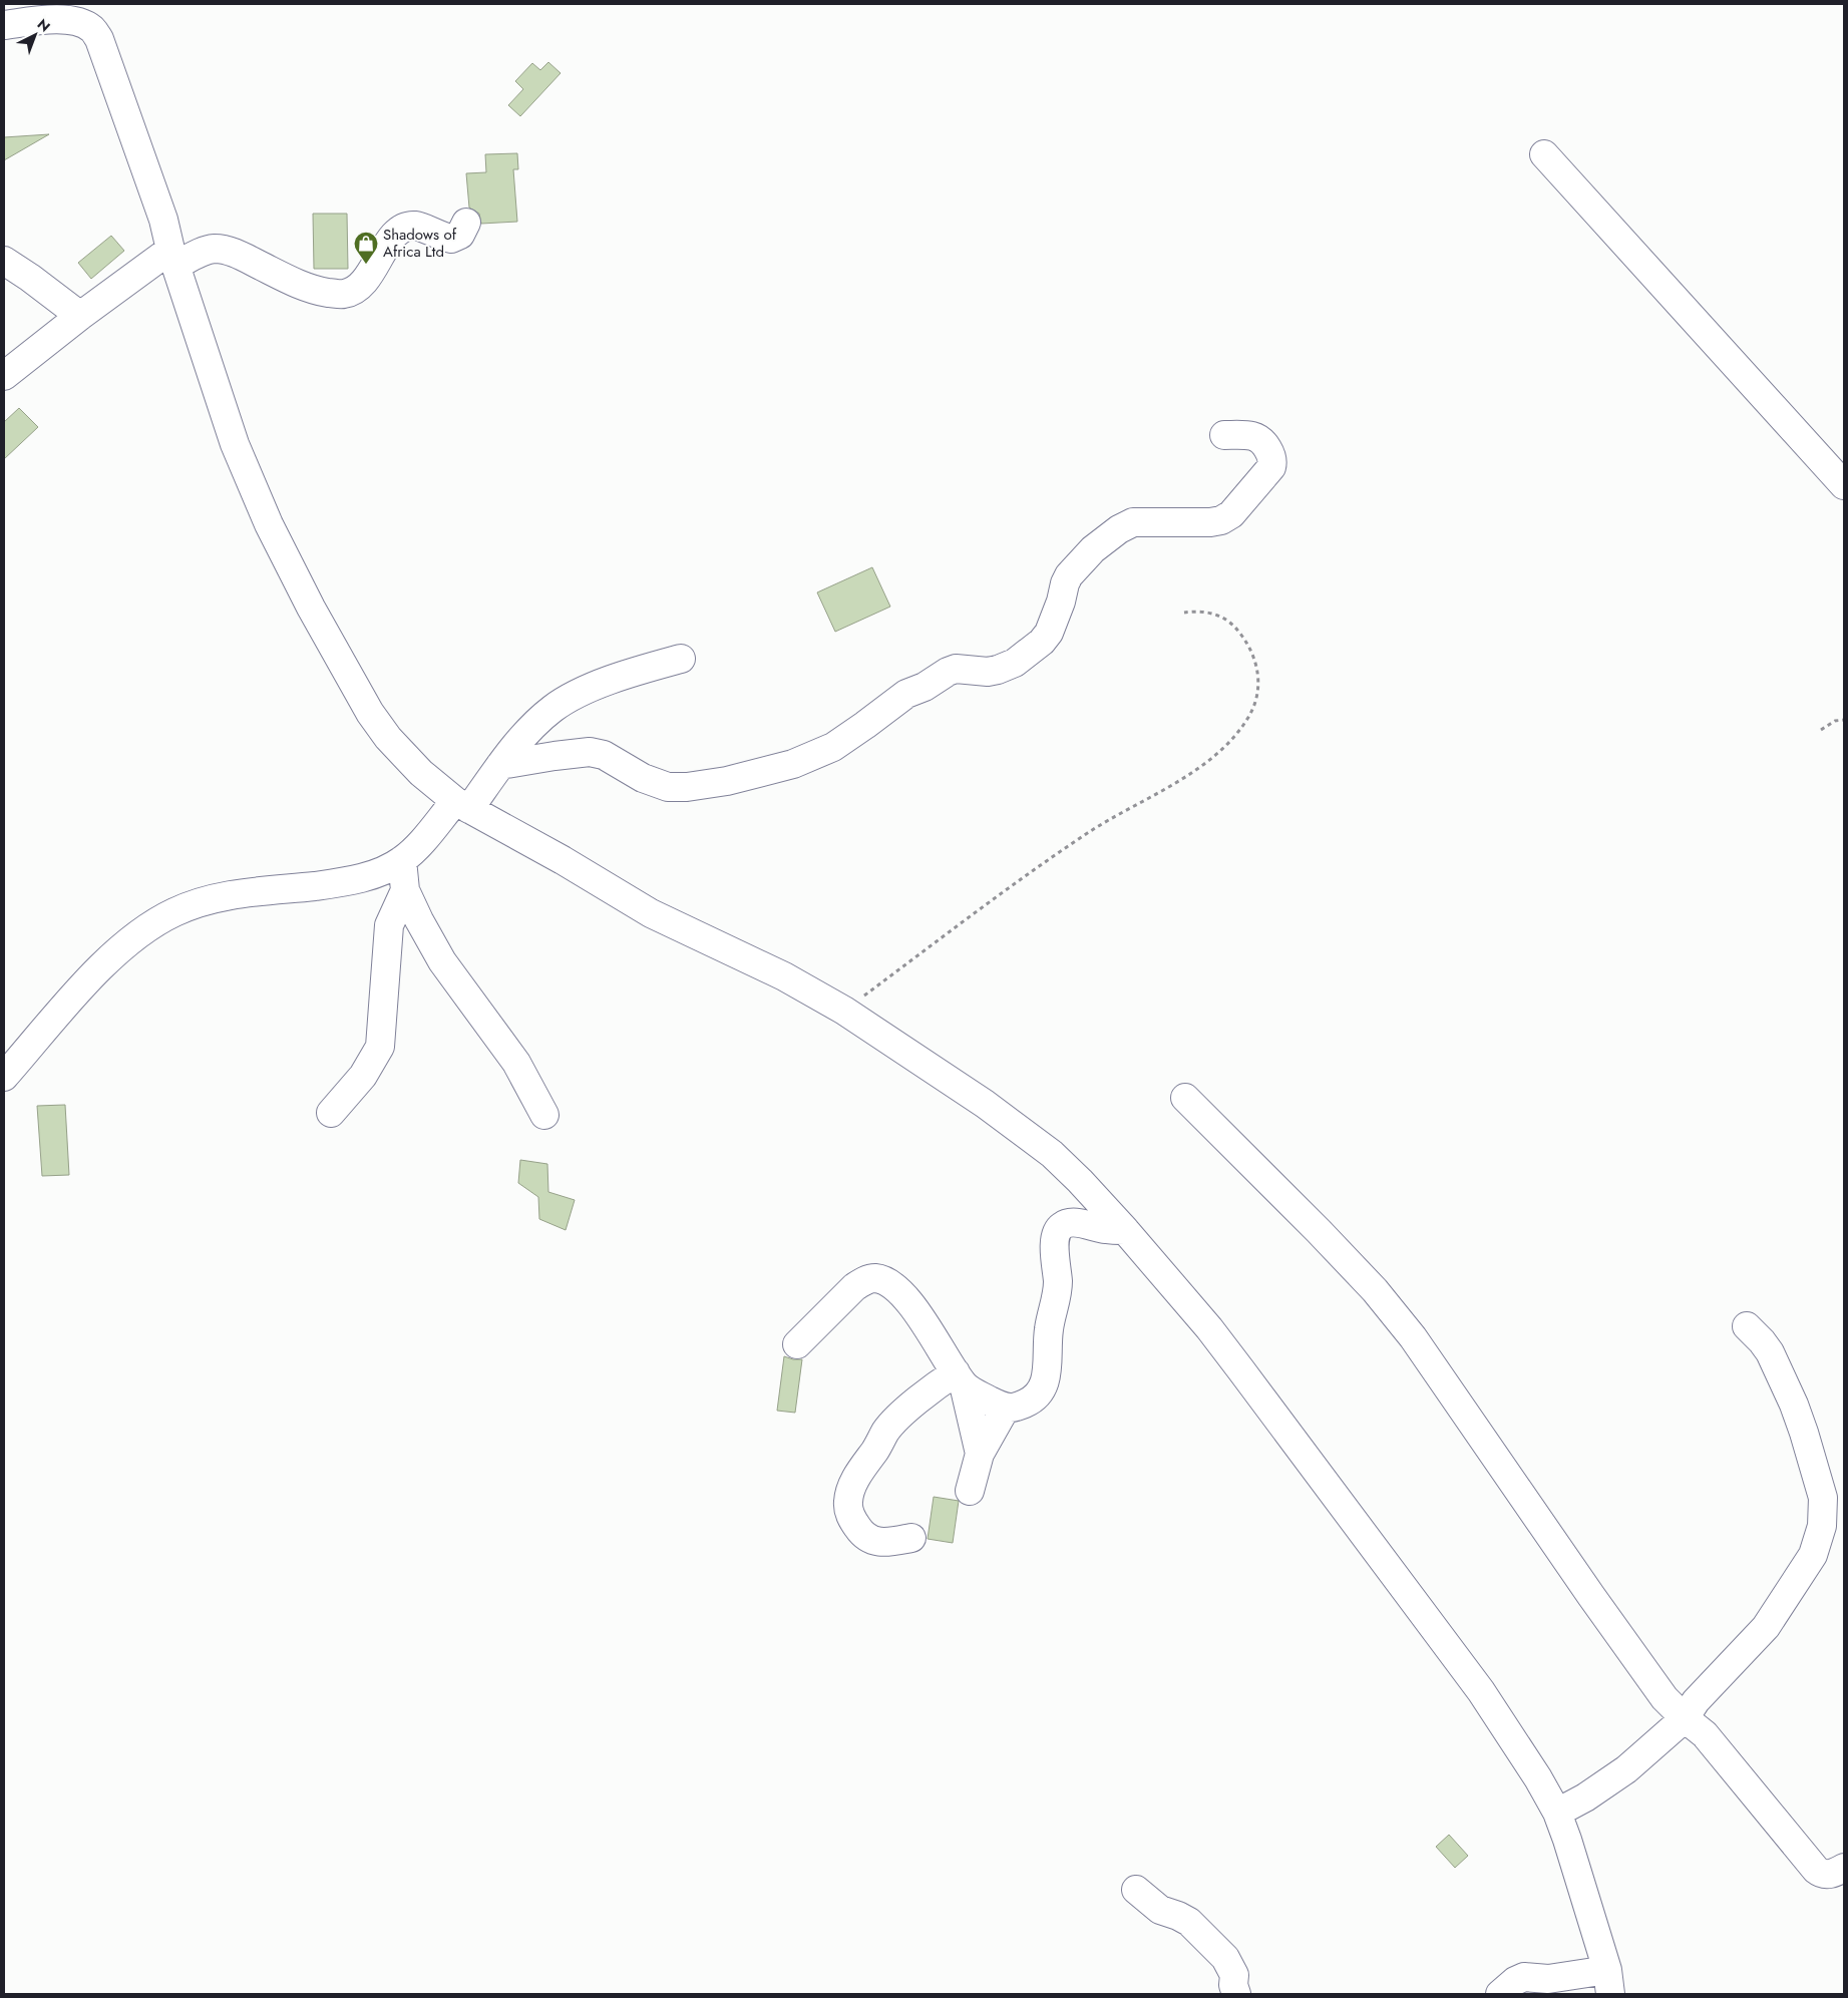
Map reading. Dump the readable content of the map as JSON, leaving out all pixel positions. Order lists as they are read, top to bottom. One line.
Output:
{"places":{"shop":["Shadows of Africa Ltd"]},"north":"top right"}
